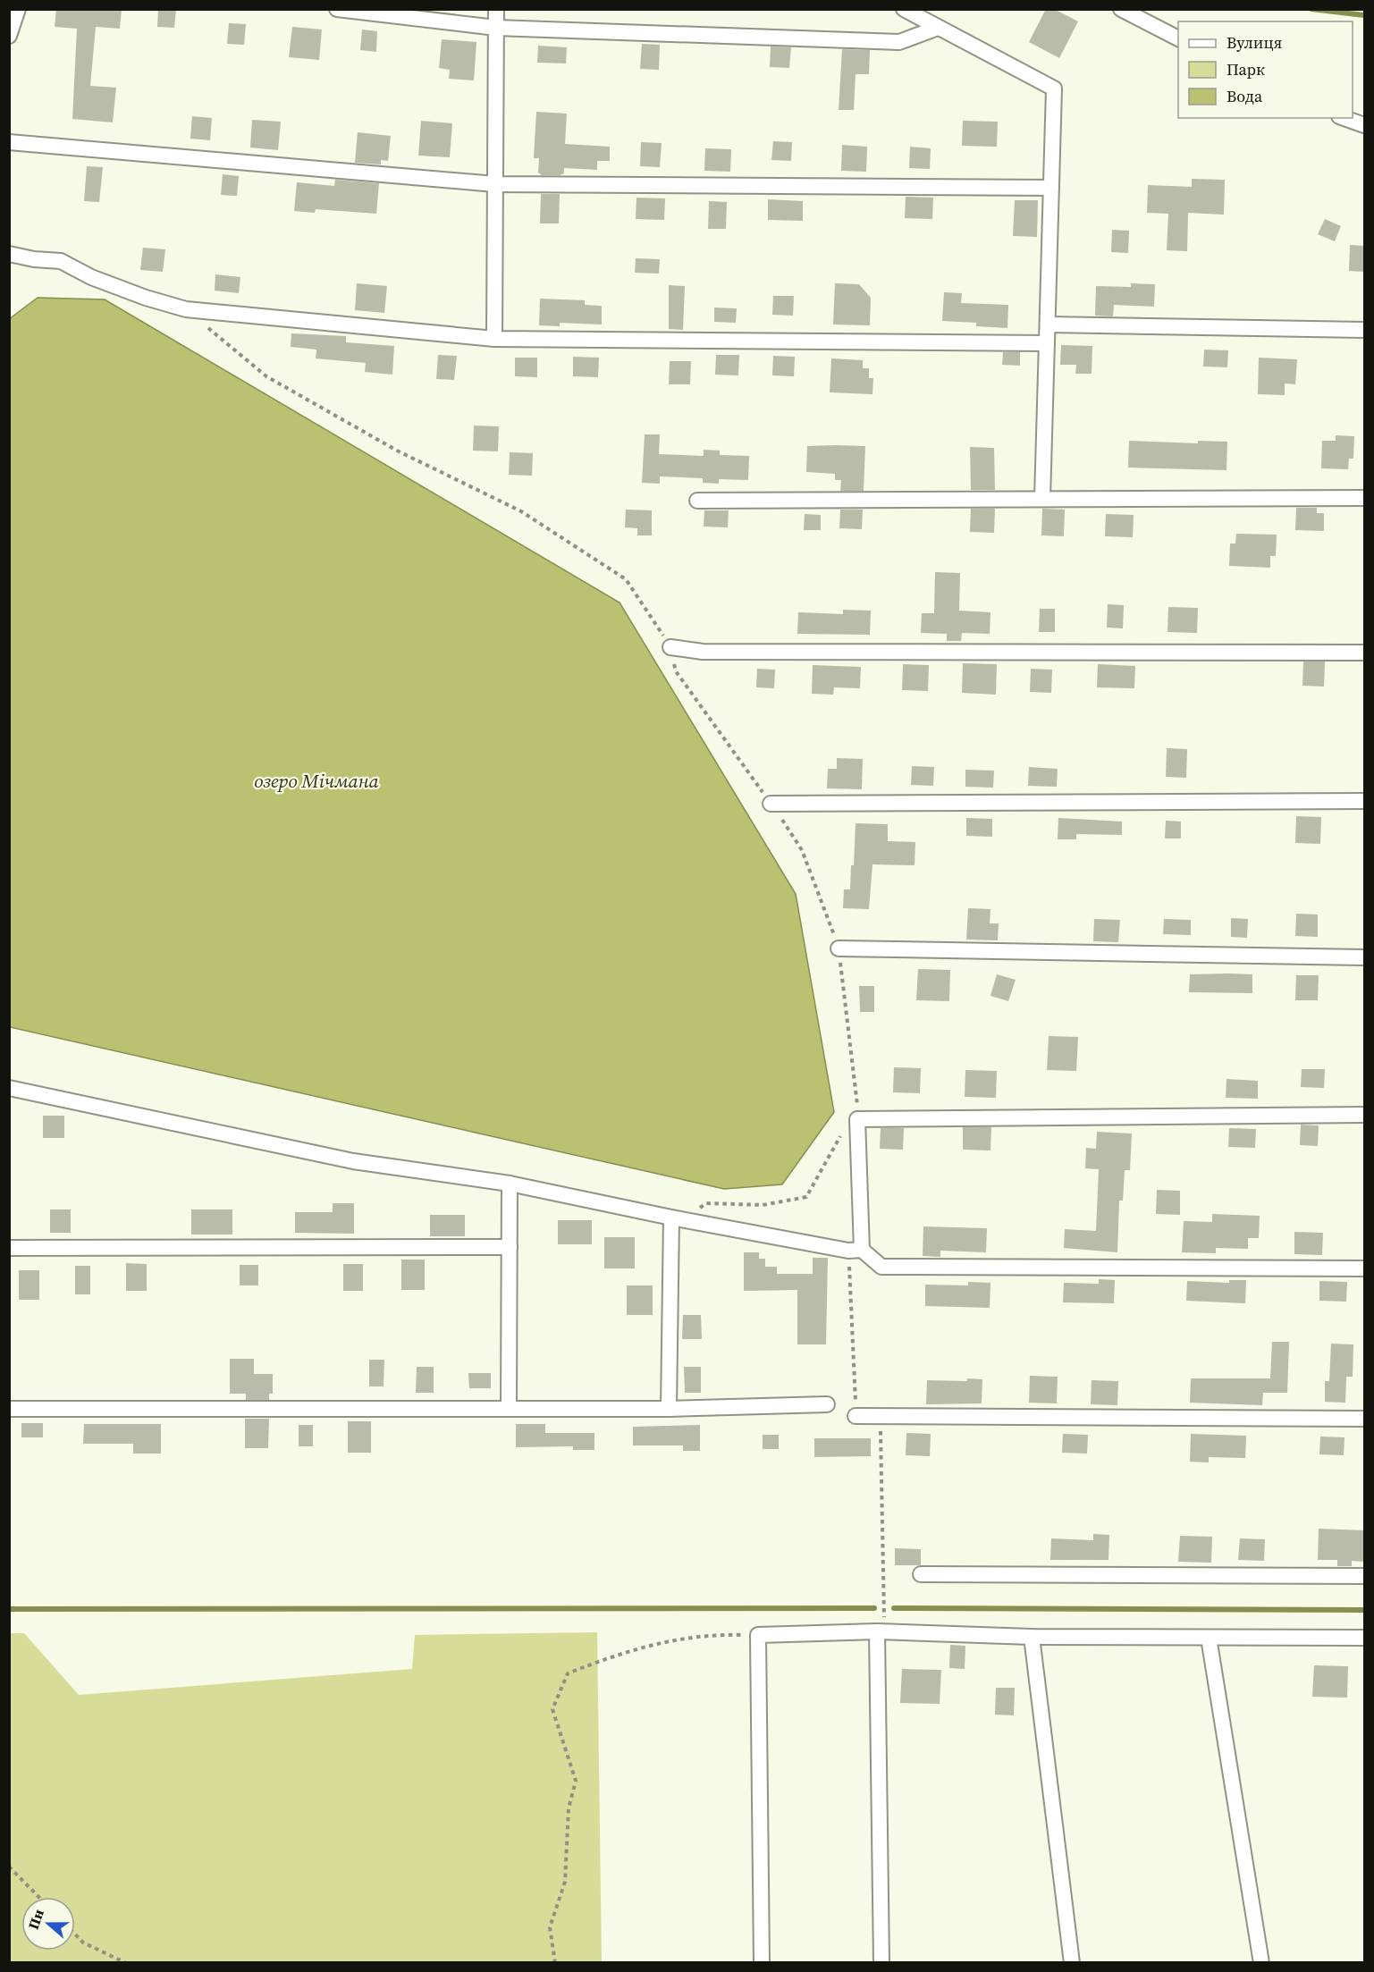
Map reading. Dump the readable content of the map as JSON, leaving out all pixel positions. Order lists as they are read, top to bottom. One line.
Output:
{"water":["озеро Мічмана"],"legend":["Вулиця","Парк","Вода"],"north":"left"}
